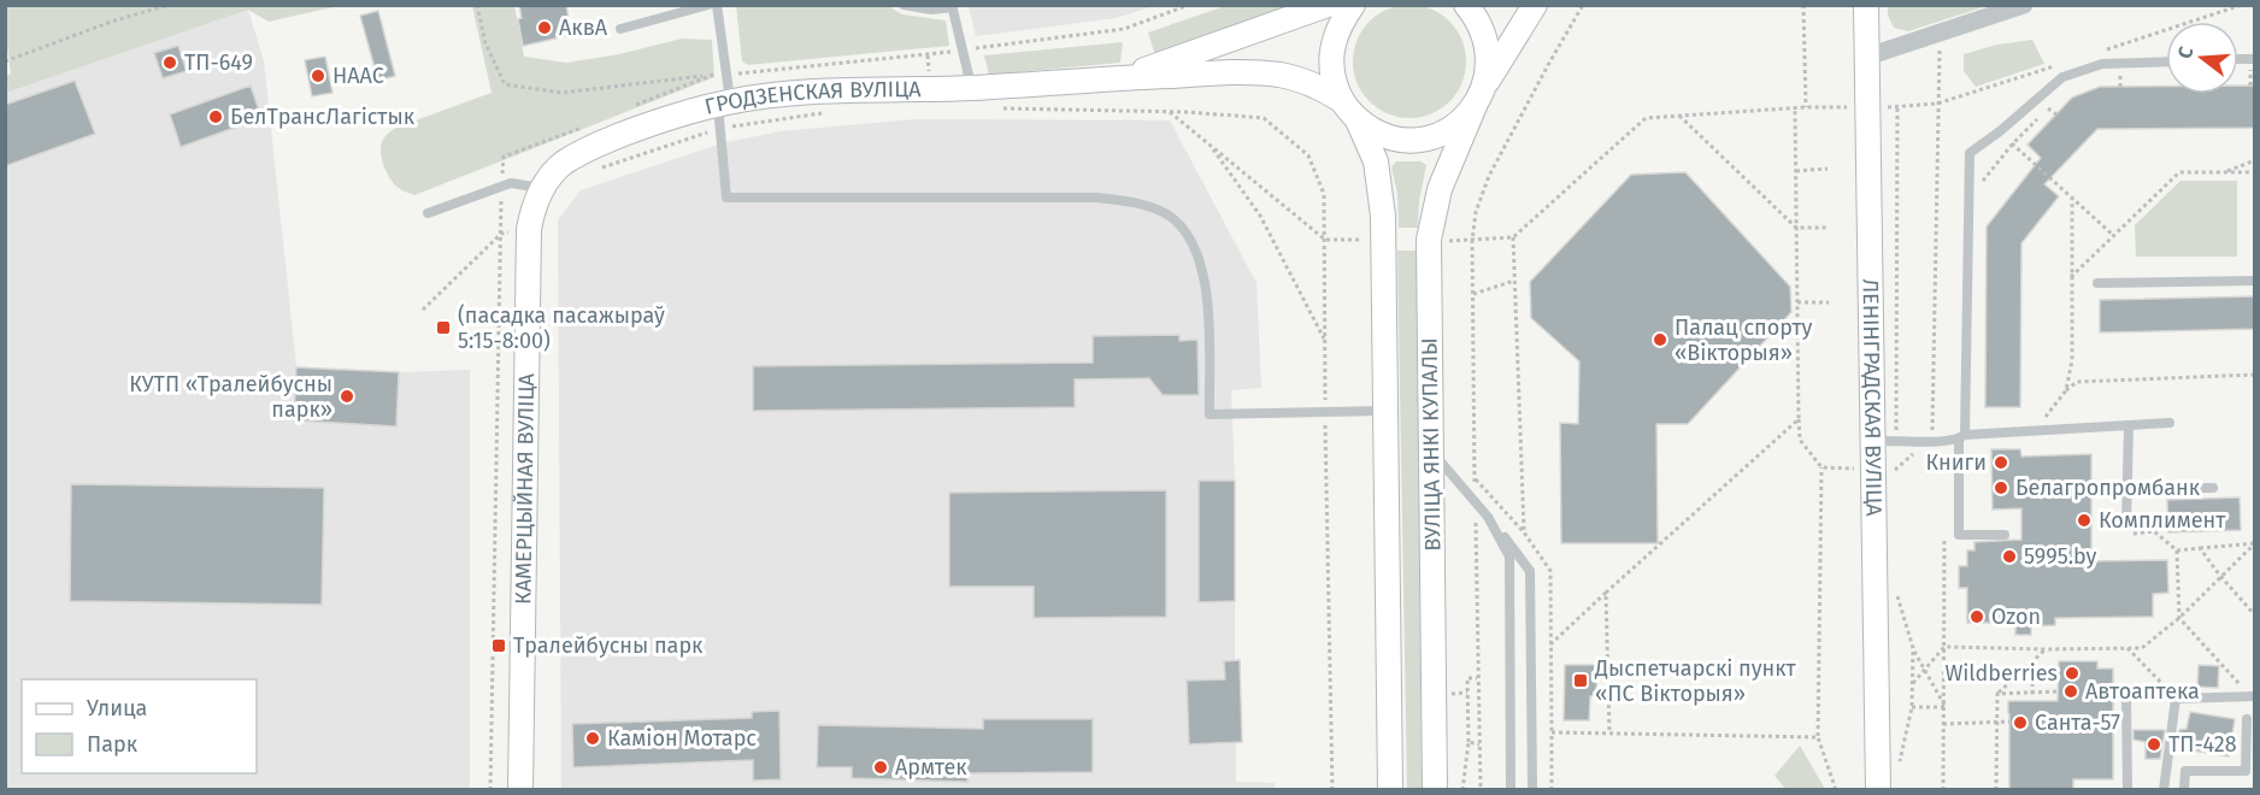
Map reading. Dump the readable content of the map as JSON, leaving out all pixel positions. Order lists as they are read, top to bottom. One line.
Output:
{"streets":{"main road":["ГРОДЗЕНСКАЯ ВУЛІЦА","ЛЕНІНГРАДСКАЯ ВУЛІЦА","ВУЛІЦА ЯНКІ КУПАЛЫ","КАМЕРЦЫЙНАЯ ВУЛІЦА"]},"crossings":[["ГРОДЗЕНСКАЯ ВУЛІЦА","КАМЕРЦЫЙНАЯ ВУЛІЦА"]],"places":{"other":["АквА","ТП-649","НААС","БелТрансЛагістык","Палац спорту «Вікторыя»","КУТП «Тралейбусны парк»","Книги","Белагропромбанк","Комплимент","5995.by","Ozon","Wildberries","Автоаптека","Санта-57","Каміон Мотарс","ТП-428","Армтек"],"transit":["(пасадка пасажыраў 5:15-8:00)","Тралейбусны парк","Дыспетчарскі пункт «ПС Вікторыя»"]},"legend":["Улица","Парк"],"north":"left"}
